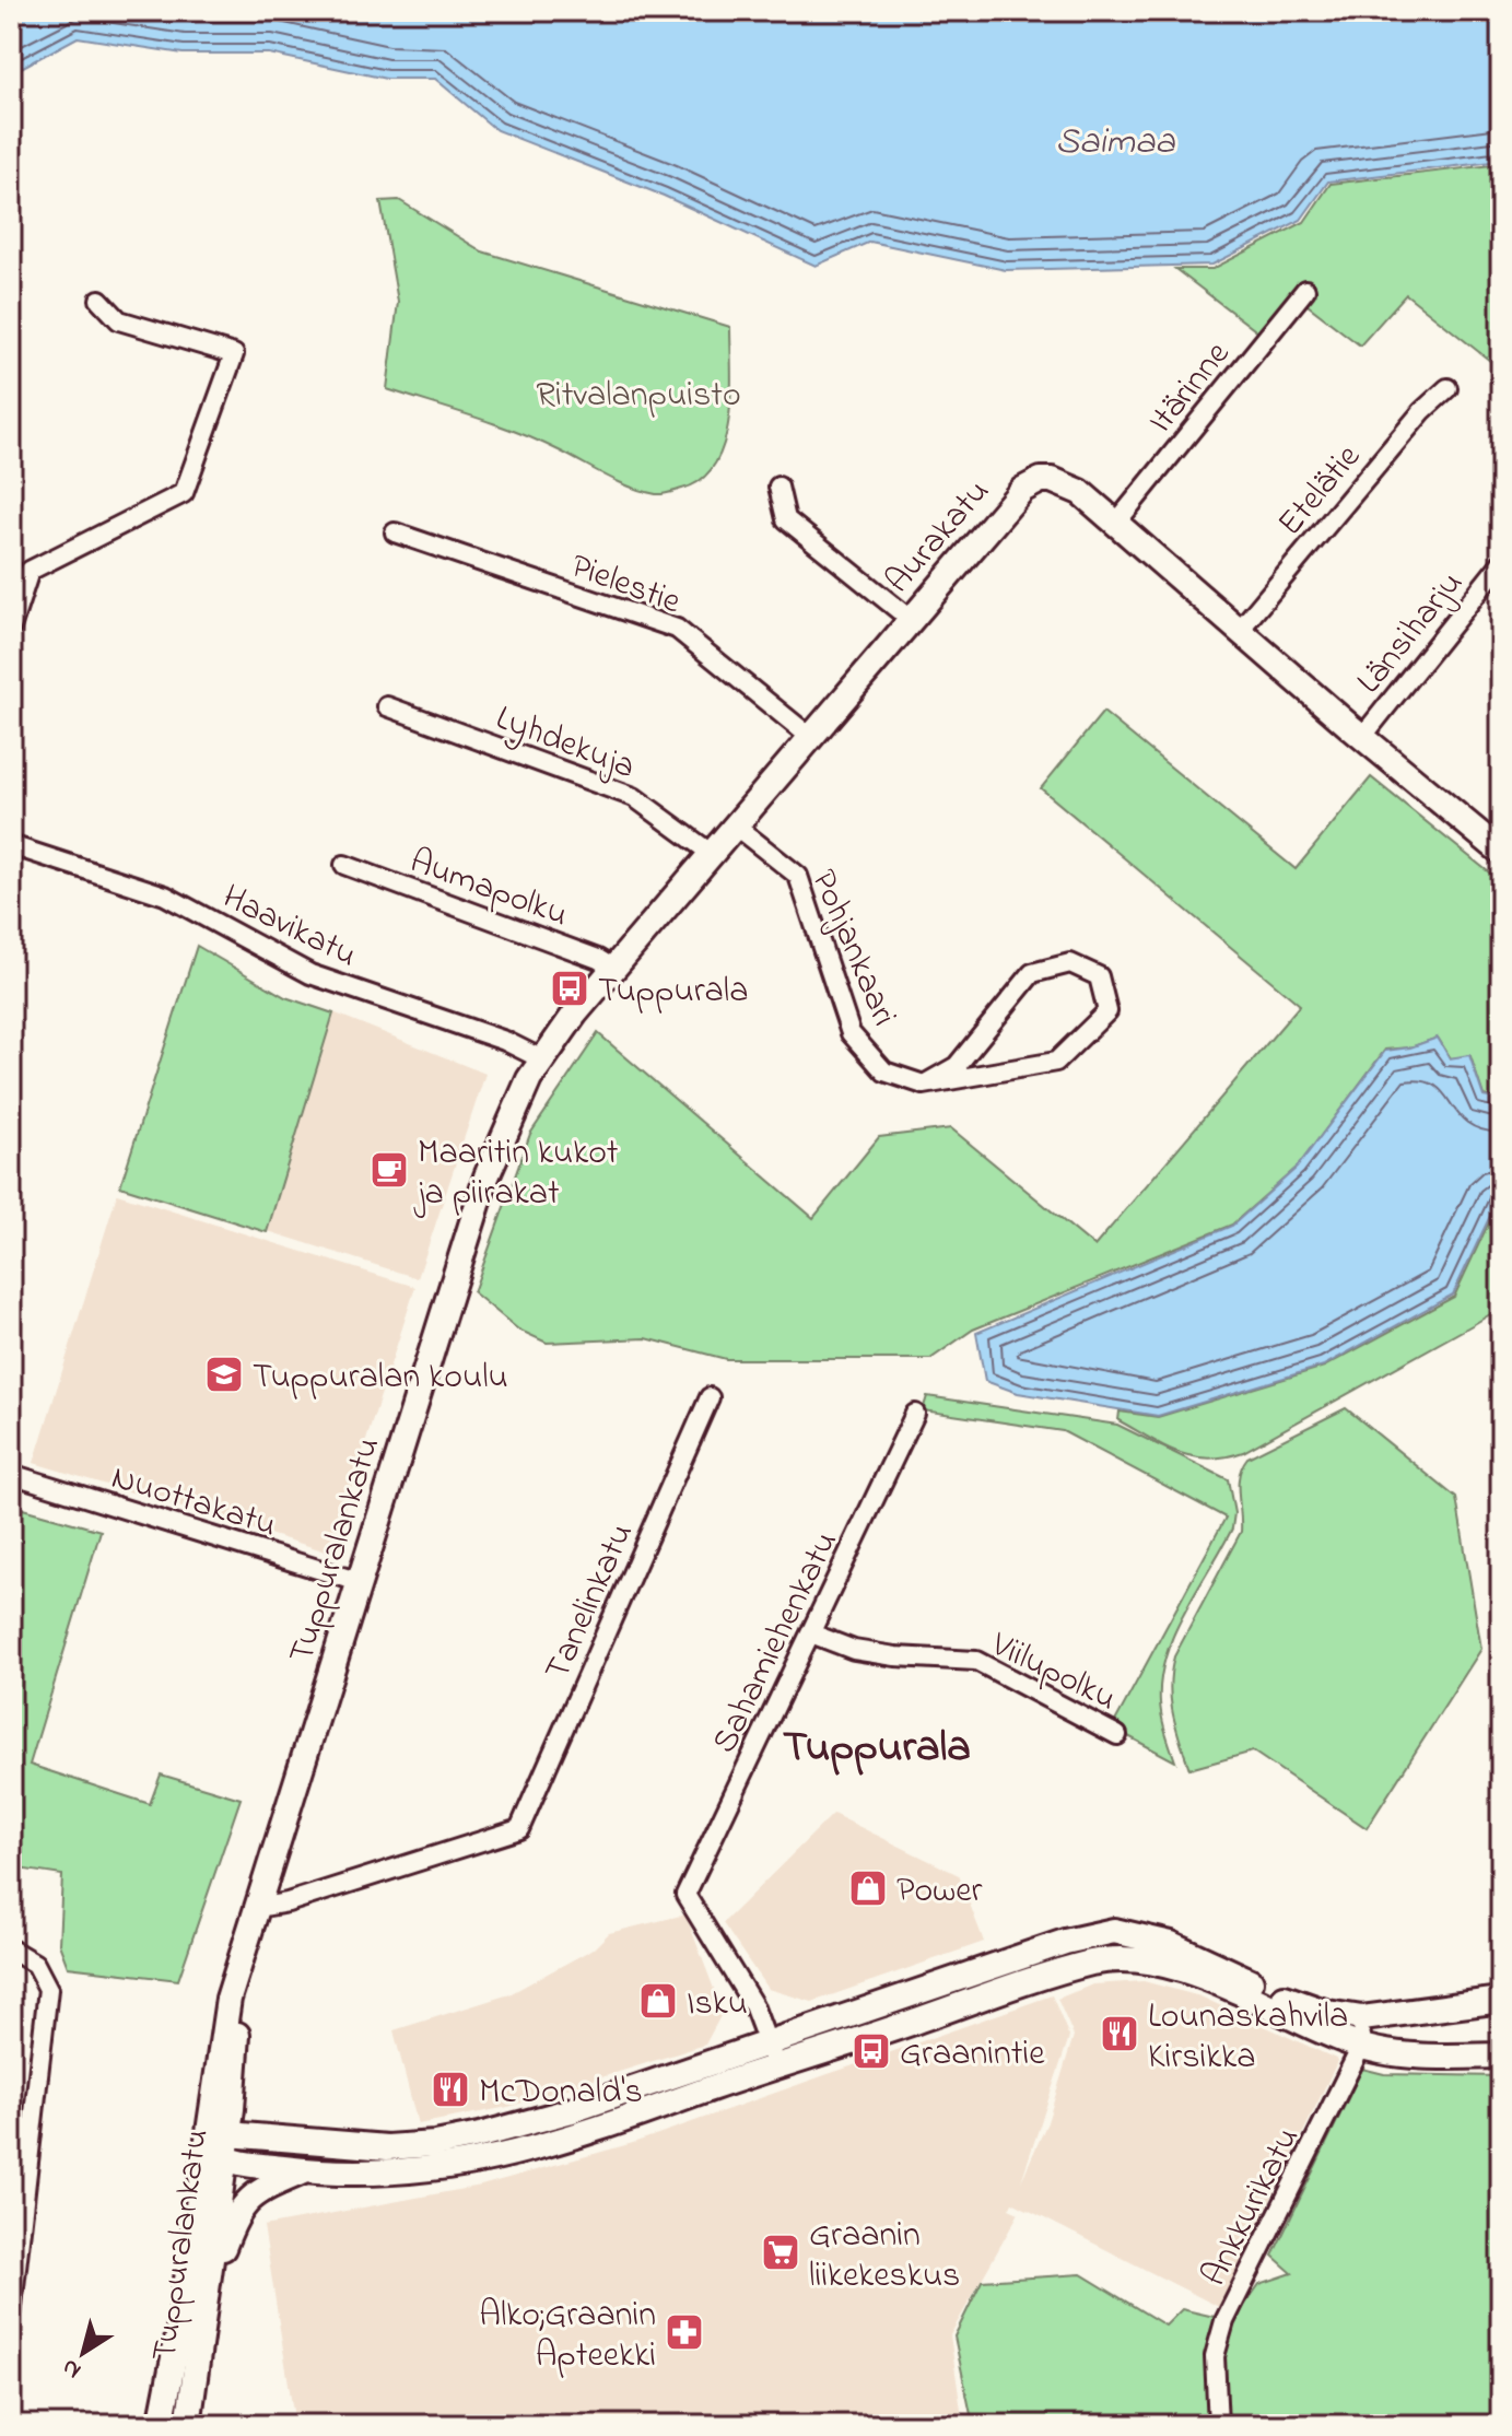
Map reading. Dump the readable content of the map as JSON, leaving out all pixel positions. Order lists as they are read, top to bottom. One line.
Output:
{"streets":{"street":["Itärinne","Etelätie","Aurakatu","Pielestie","Länsiharju","Lyhdekuja","Aumapolku","Haavikatu","Pohjankaari","Nuottakatu","Tuppuralankatu","Tanelinkatu","Sahamiehenkatu","Viilupolku","Ankkurikatu"]},"crossings":[["Itärinne","Aurakatu"],["Etelätie","Aurakatu"],["Aurakatu","Pielestie"],["Aurakatu","Länsiharju"],["Aurakatu","Lyhdekuja"],["Aurakatu","Aumapolku"],["Aurakatu","Haavikatu"],["Aurakatu","Pohjankaari"],["Aurakatu","Tuppuralankatu"],["Haavikatu","Tuppuralankatu"],["Nuottakatu","Tuppuralankatu"],["Tuppuralankatu","Tanelinkatu"],["Sahamiehenkatu","Viilupolku"]],"districts":["Tuppurala"],"water":["Saimaa"],"parks":["Ritvalanpuisto"],"places":{"bus stop":["Tuppurala","Graanintie"],"cafe":["Maaritin kukot ja piirakat"],"school or university":["Tuppuralan koulu"],"shop":["Power","Isku"],"restaurant":["Lounaskahvila Kirsikka","McDonald's"],"supermarket":["Graanin liikekeskus"],"pharmacy":["Alko;Graanin Apteekki"]},"north":"bottom left"}
